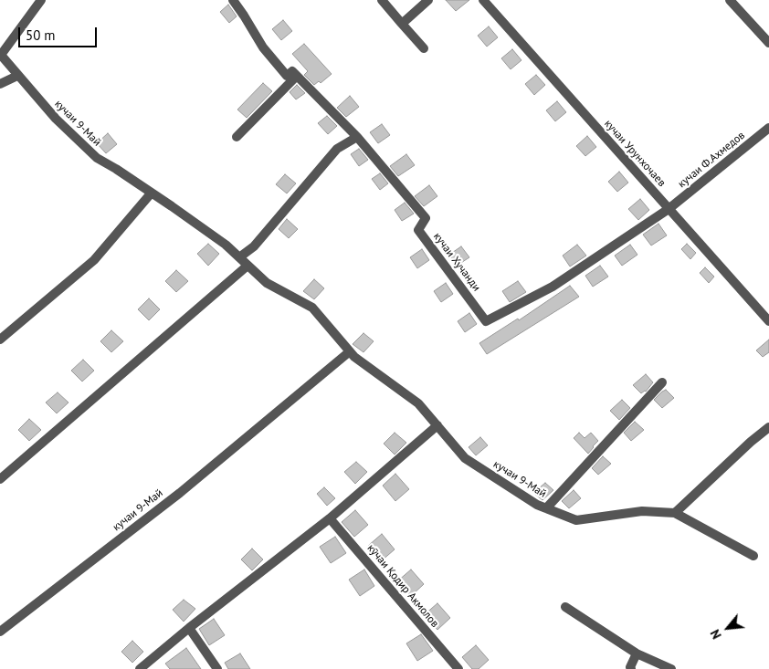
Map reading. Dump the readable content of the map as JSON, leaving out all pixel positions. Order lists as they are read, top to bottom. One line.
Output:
{"streets":{"street":["кучаи 9-Май","кучаи Урунхочаев","кучаи Ф.Ахмедов","кучаи Хучанди","кӯчаи Қодир Акмолов"]},"crossings":[["кучаи Урунхочаев","кучаи Ф.Ахмедов"],["кучаи Урунхочаев","кучаи Хучанди"],["кучаи Ф.Ахмедов","кучаи Хучанди"]],"scale_bar":"50 m","north":"bottom left"}
